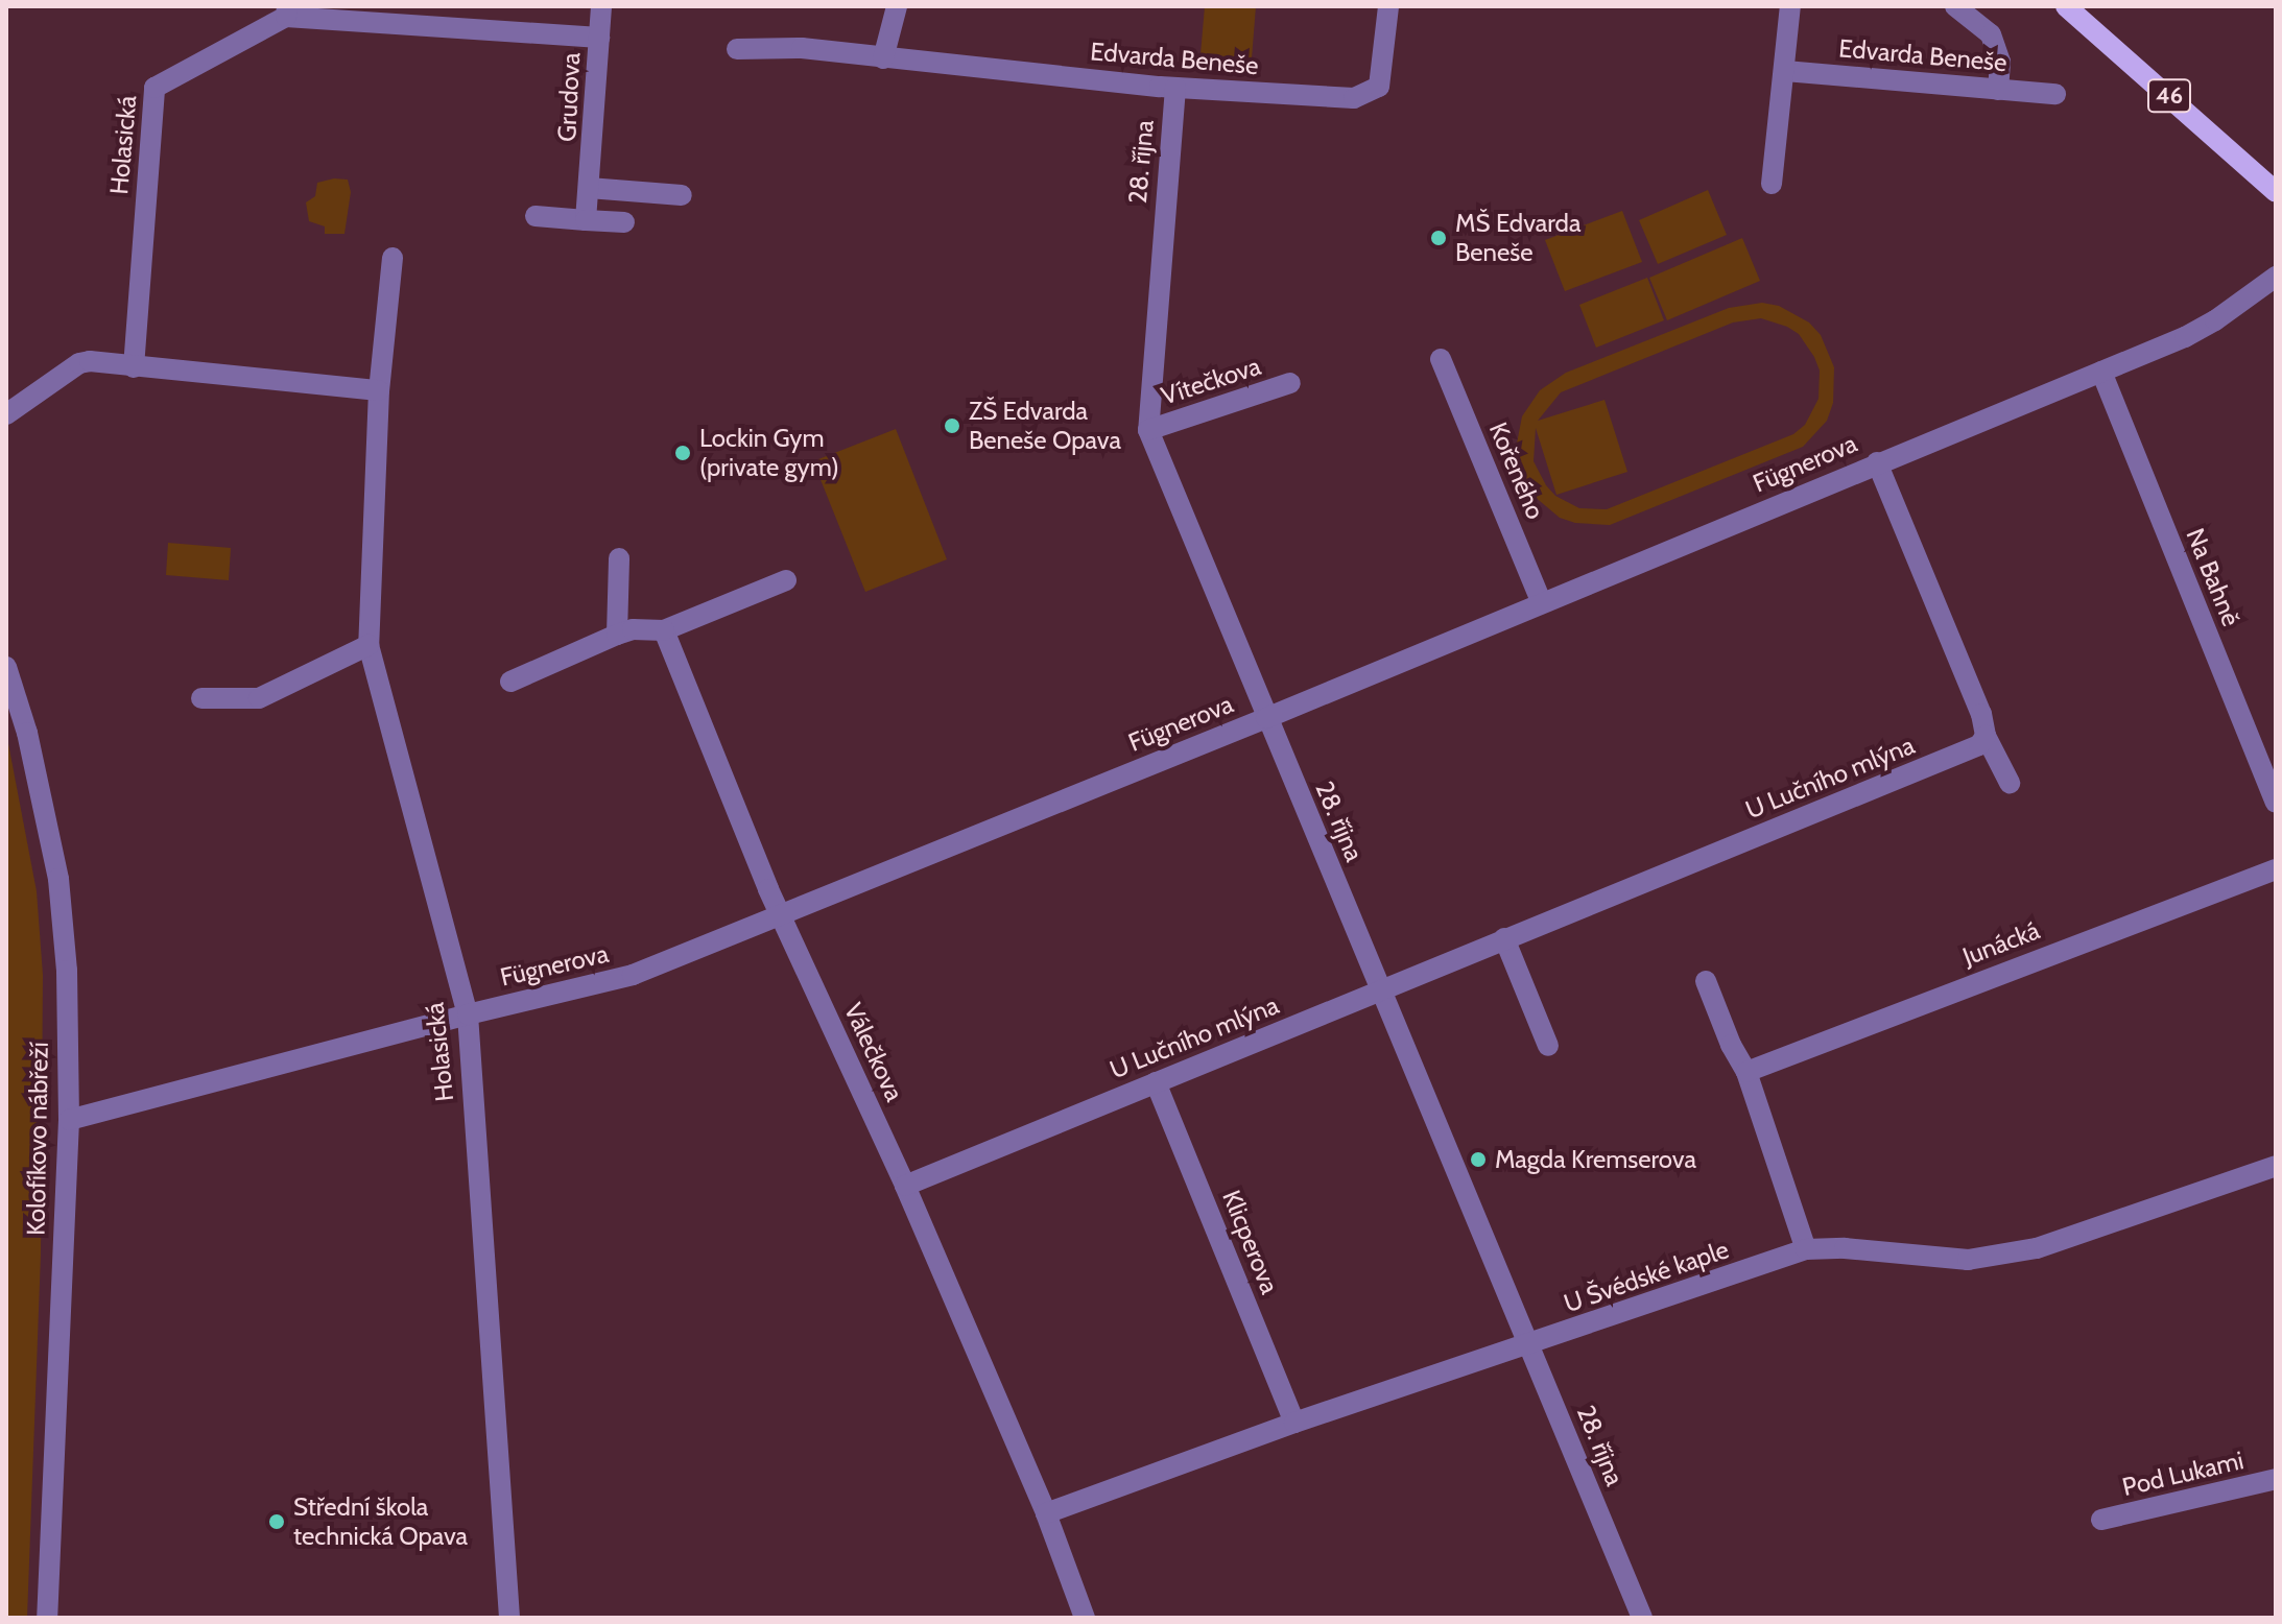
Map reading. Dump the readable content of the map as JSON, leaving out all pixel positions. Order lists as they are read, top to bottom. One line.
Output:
{"streets":{"main road":["46"],"street":["Edvarda Beneše","Grudova","Holasická","28. října","Vítečkova","Fügnerova","Kořeného","Na Bahně","U Lučního mlýna","Junácká","Válečkova","Kolofíkovo nábřeží","Klicperova","U Švédské kaple","Pod Lukami"]},"crossings":[["Edvarda Beneše","28. října"],["Grudova","Holasická"],["Holasická","Fügnerova"],["28. října","Vítečkova"],["28. října","Fügnerova"],["28. října","U Lučního mlýna"],["28. října","U Švédské kaple"],["Fügnerova","Kořeného"],["Fügnerova","Na Bahně"],["Fügnerova","Válečkova"],["Fügnerova","Kolofíkovo nábřeží"],["U Lučního mlýna","Válečkova"],["U Lučního mlýna","Klicperova"],["Válečkova","U Švédské kaple"],["Klicperova","U Švédské kaple"]],"places":["MŠ Edvarda Beneše","ZŠ Edvarda Beneše Opava","Lockin Gym (private gym)","Magda Kremserova","Střední škola technická Opava"]}
